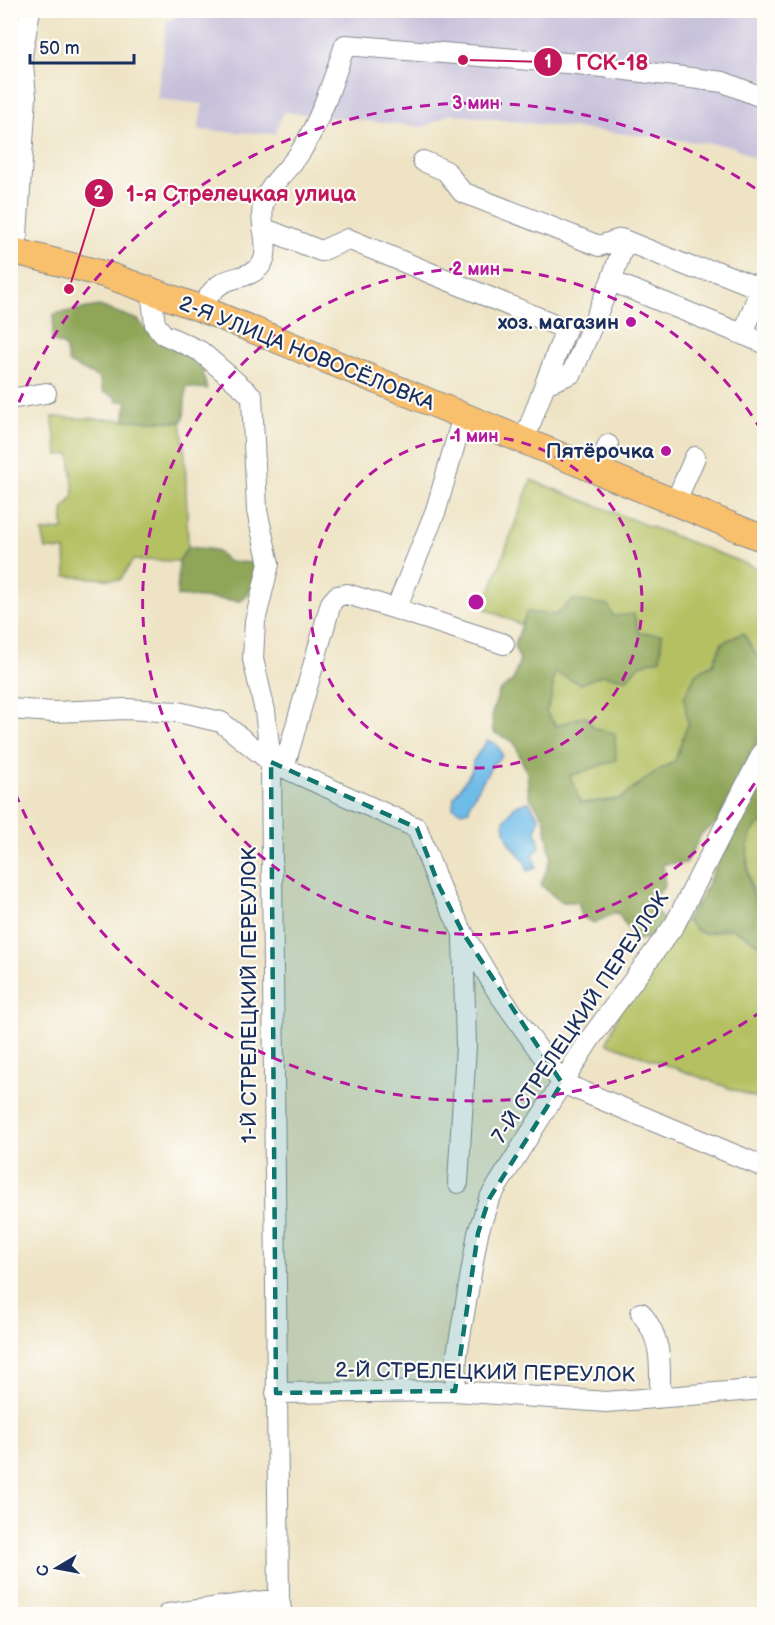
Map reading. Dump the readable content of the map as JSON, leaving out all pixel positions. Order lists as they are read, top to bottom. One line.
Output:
{"streets":{"main road":["2-Я УЛИЦА НОВОСЁЛОВКА"],"street":["1-Й СТРЕЛЕЦКИЙ ПЕРЕУЛОК","7-Й СТРЕЛЕЦКИЙ ПЕРЕУЛОК","2-Й СТРЕЛЕЦКИЙ ПЕРЕУЛОК"]},"crossings":[["2-Я УЛИЦА НОВОСЁЛОВКА","1-Й СТРЕЛЕЦКИЙ ПЕРЕУЛОК"],["1-Й СТРЕЛЕЦКИЙ ПЕРЕУЛОК","2-Й СТРЕЛЕЦКИЙ ПЕРЕУЛОК"],["7-Й СТРЕЛЕЦКИЙ ПЕРЕУЛОК","2-Й СТРЕЛЕЦКИЙ ПЕРЕУЛОК"]],"places":["ГСК-18","1-я Стрелецкая улица","хоз. магазин","Пятёрочка"],"scale_bar":"50 m","north":"left","rings":["3 мин","2 мин","1 мин"]}
